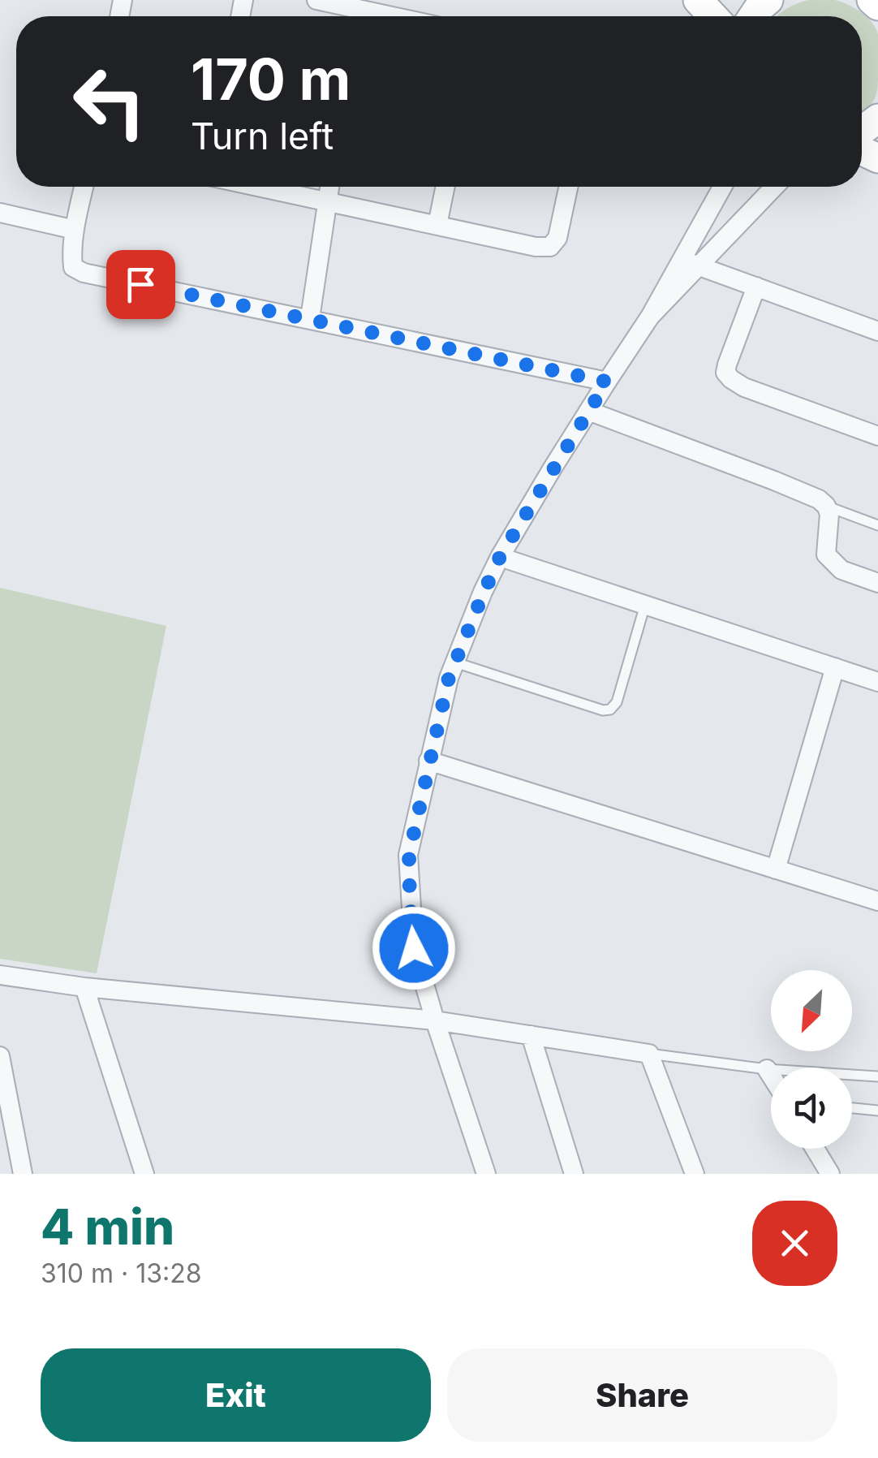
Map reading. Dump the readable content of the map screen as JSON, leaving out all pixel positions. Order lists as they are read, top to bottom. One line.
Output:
{"north":"bottom left","page":{"turn":["170 m","Turn left"],"heading":["4 min","310 m · 13:28"],"buttons":["Exit","Share"]}}
